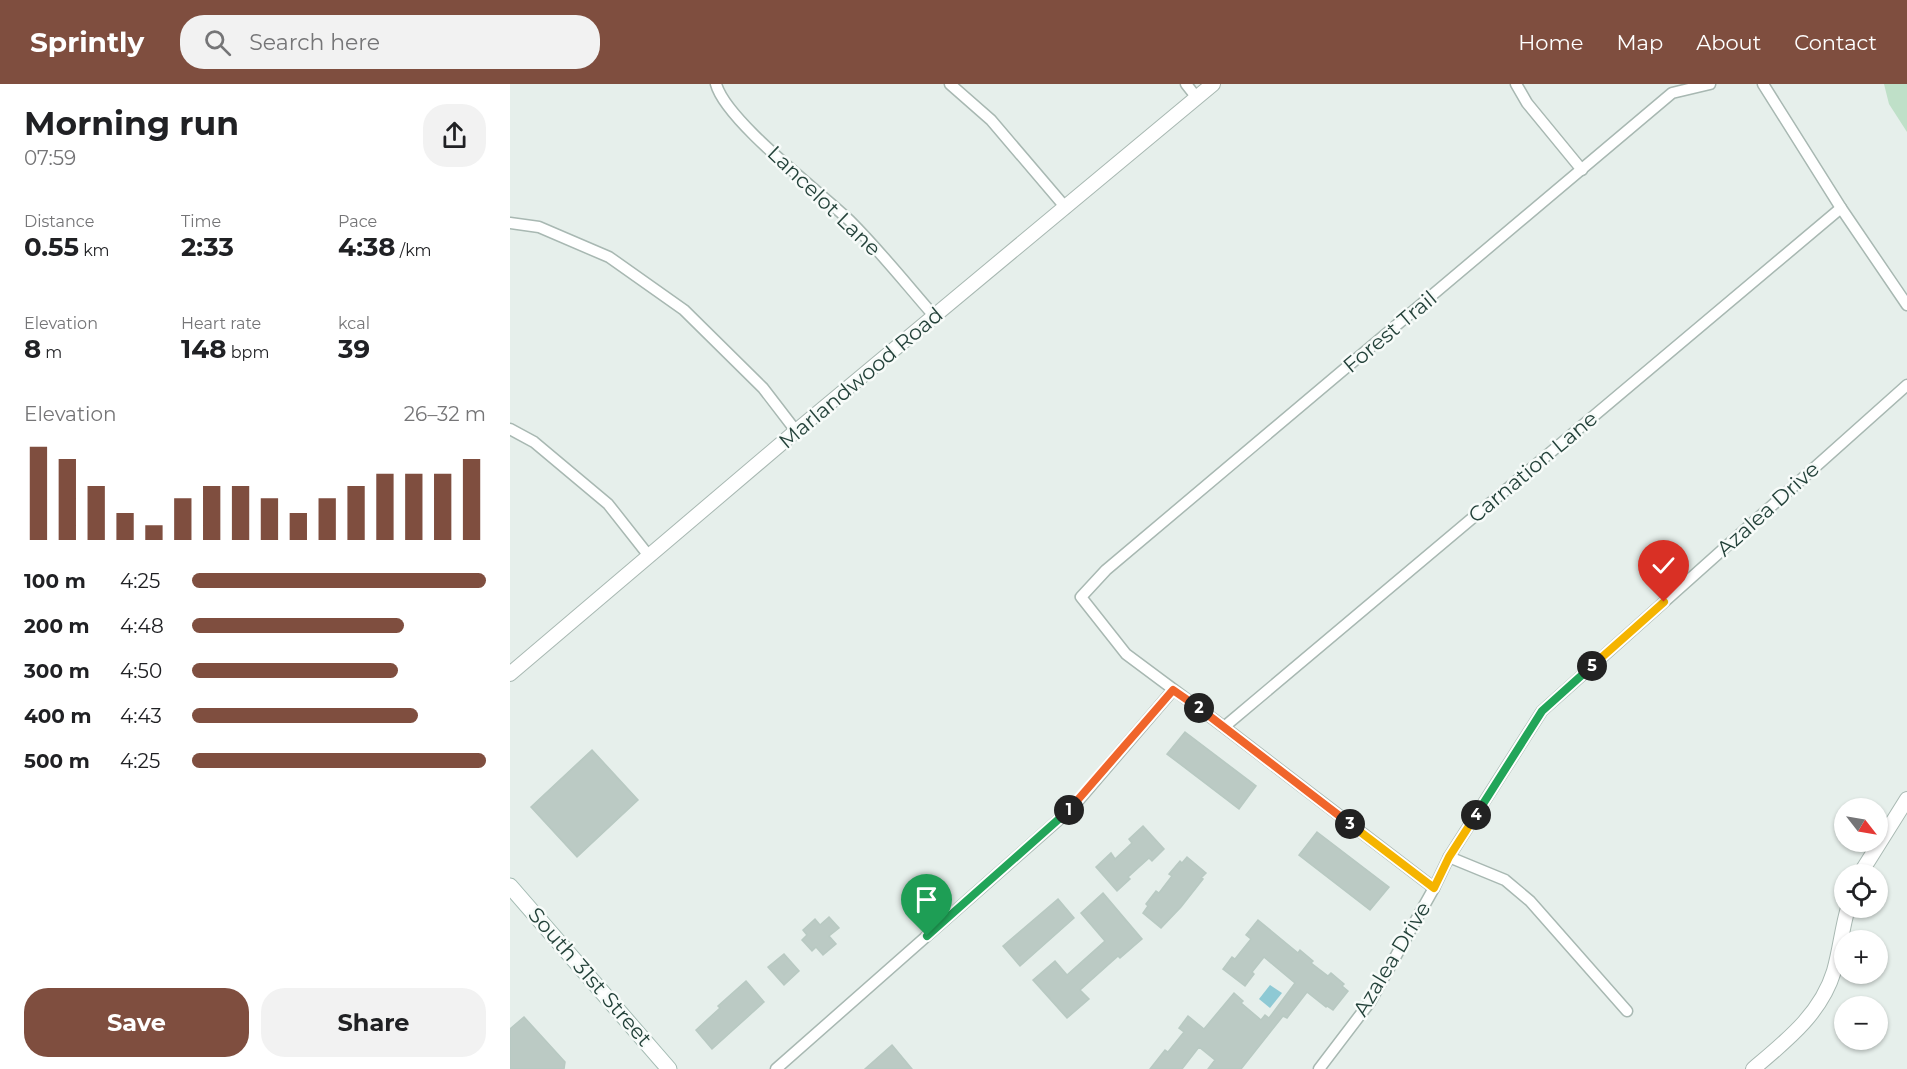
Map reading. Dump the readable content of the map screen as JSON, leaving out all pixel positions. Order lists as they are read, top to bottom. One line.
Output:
{"streets":{"main road":["South 31st Street"],"street":["Lancelot Lane","Forest Trail","Marlandwood Road","Carnation Lane","Azalea Drive"]},"crossings":[["Lancelot Lane","Marlandwood Road"]],"north":"bottom right","page":{"header":"Sprintly","search":"Search here","nav":["Home","Map","About","Contact"],"heading":["Morning run","07:59"],"stats":[["Distance","0.55 km"],["Time","2:33"],["Pace","4:38 /km"],["Elevation","8 m"],["Heart rate","148 bpm"],["kcal","39"]],"chart":["Elevation","26–32 m"],"list":[{"name":"100 m","note":"4:25"},{"name":"200 m","note":"4:48"},{"name":"300 m","note":"4:50"},{"name":"400 m","note":"4:43"},{"name":"500 m","note":"4:25"}],"pins":["5","2","1","4","3"],"map_buttons":["+","−"],"buttons":["Save","Share"]}}
